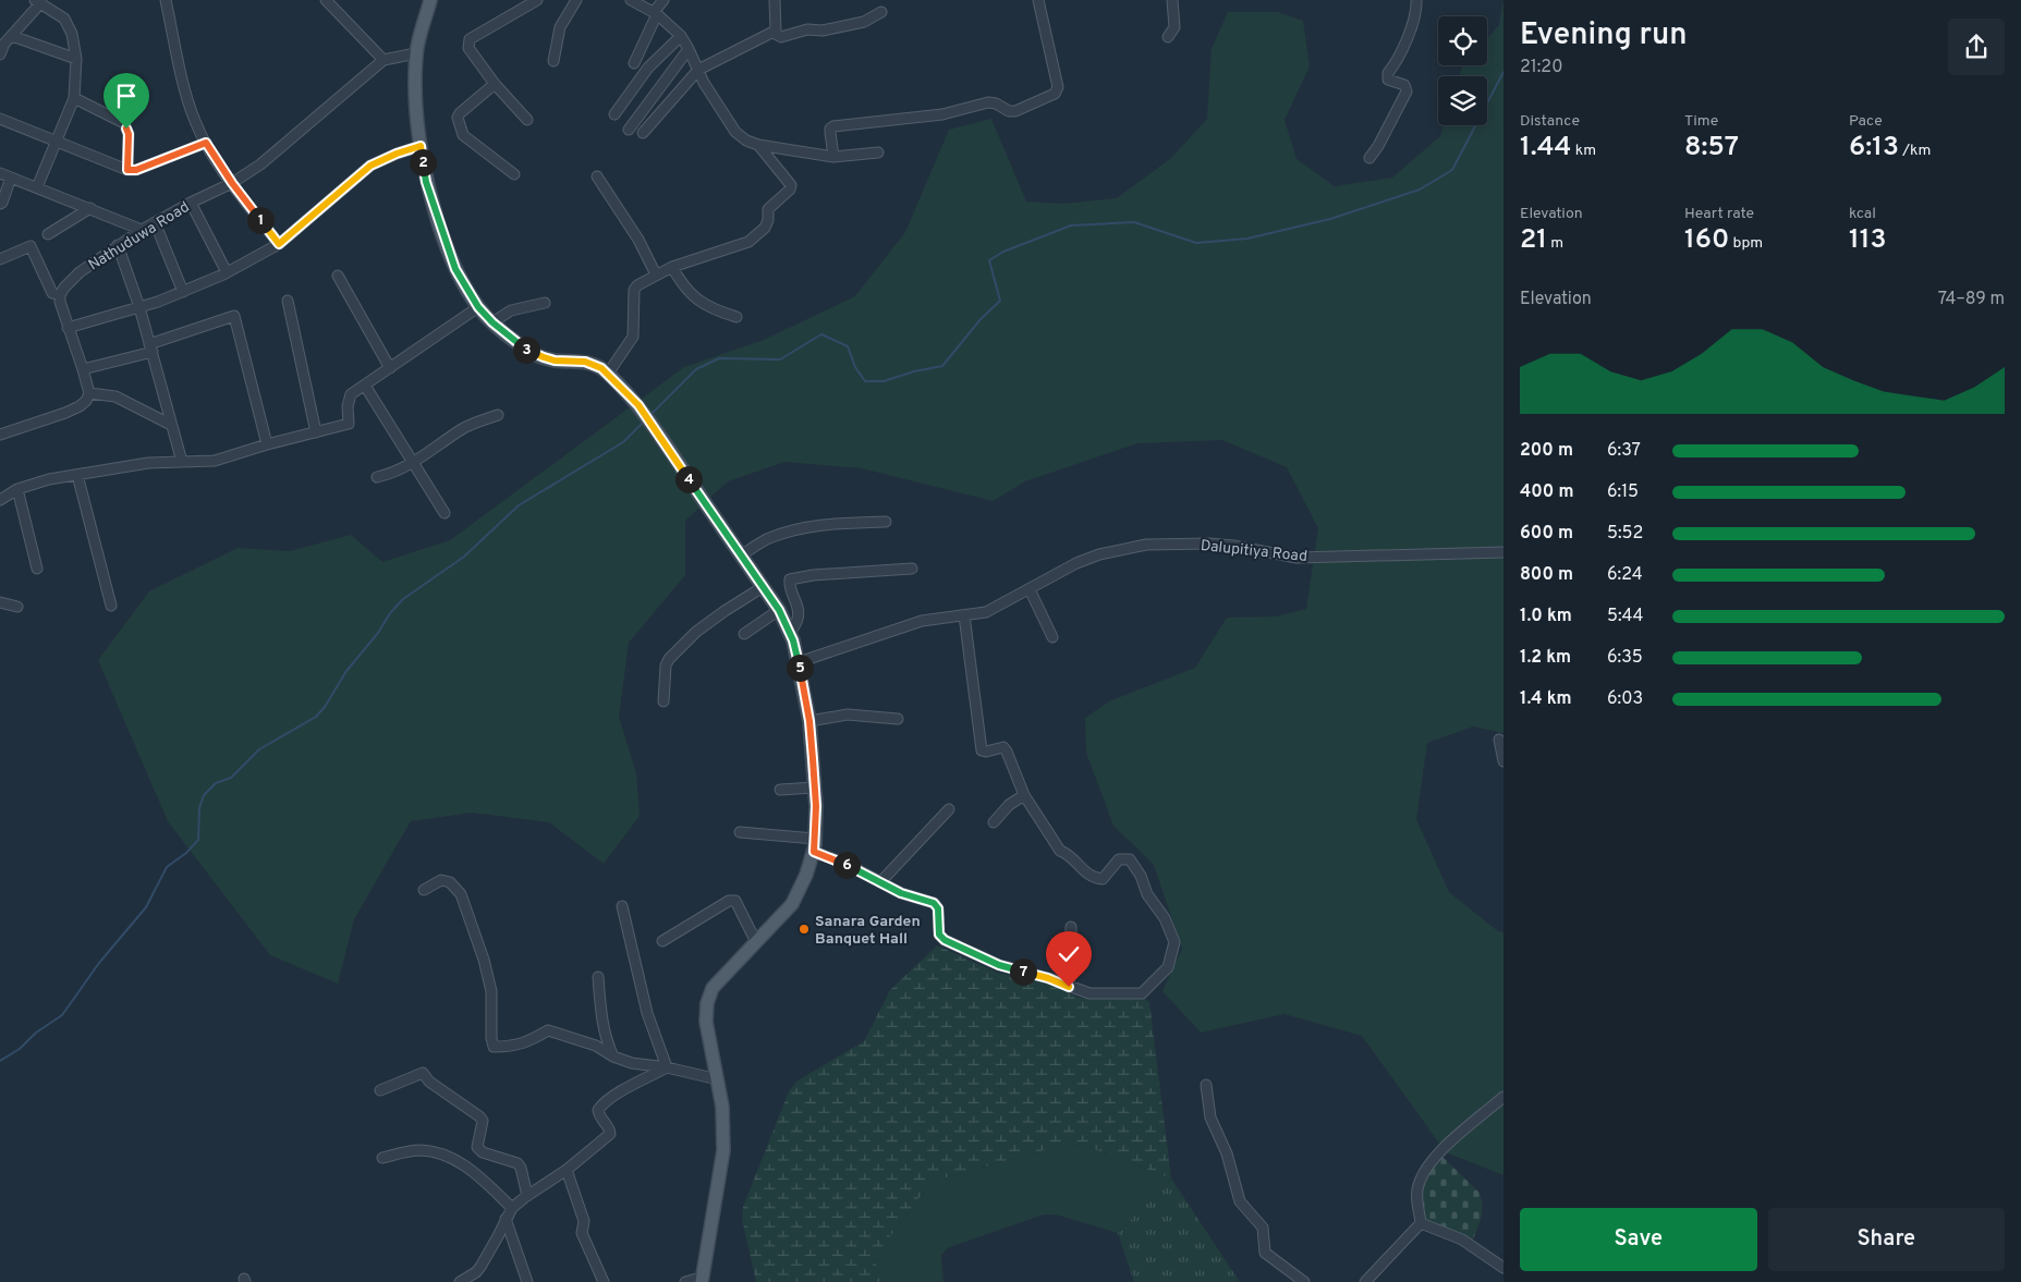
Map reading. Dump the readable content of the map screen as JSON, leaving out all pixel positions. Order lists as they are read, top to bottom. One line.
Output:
{"streets":{"street":["Nathuduwa Road","Dalupitiya Road"]},"places":["Sanara Garden Banquet Hall"],"page":{"heading":["Evening run","21:20"],"stats":[["Distance","1.44 km"],["Time","8:57"],["Pace","6:13 /km"],["Elevation","21 m"],["Heart rate","160 bpm"],["kcal","113"]],"pins":["2","1","3","4","5","6","7"],"chart":["Elevation","74–89 m"],"list":[{"name":"200 m","note":"6:37"},{"name":"400 m","note":"6:15"},{"name":"600 m","note":"5:52"},{"name":"800 m","note":"6:24"},{"name":"1.0 km","note":"5:44"},{"name":"1.2 km","note":"6:35"},{"name":"1.4 km","note":"6:03"}],"buttons":["Save","Share"]}}
